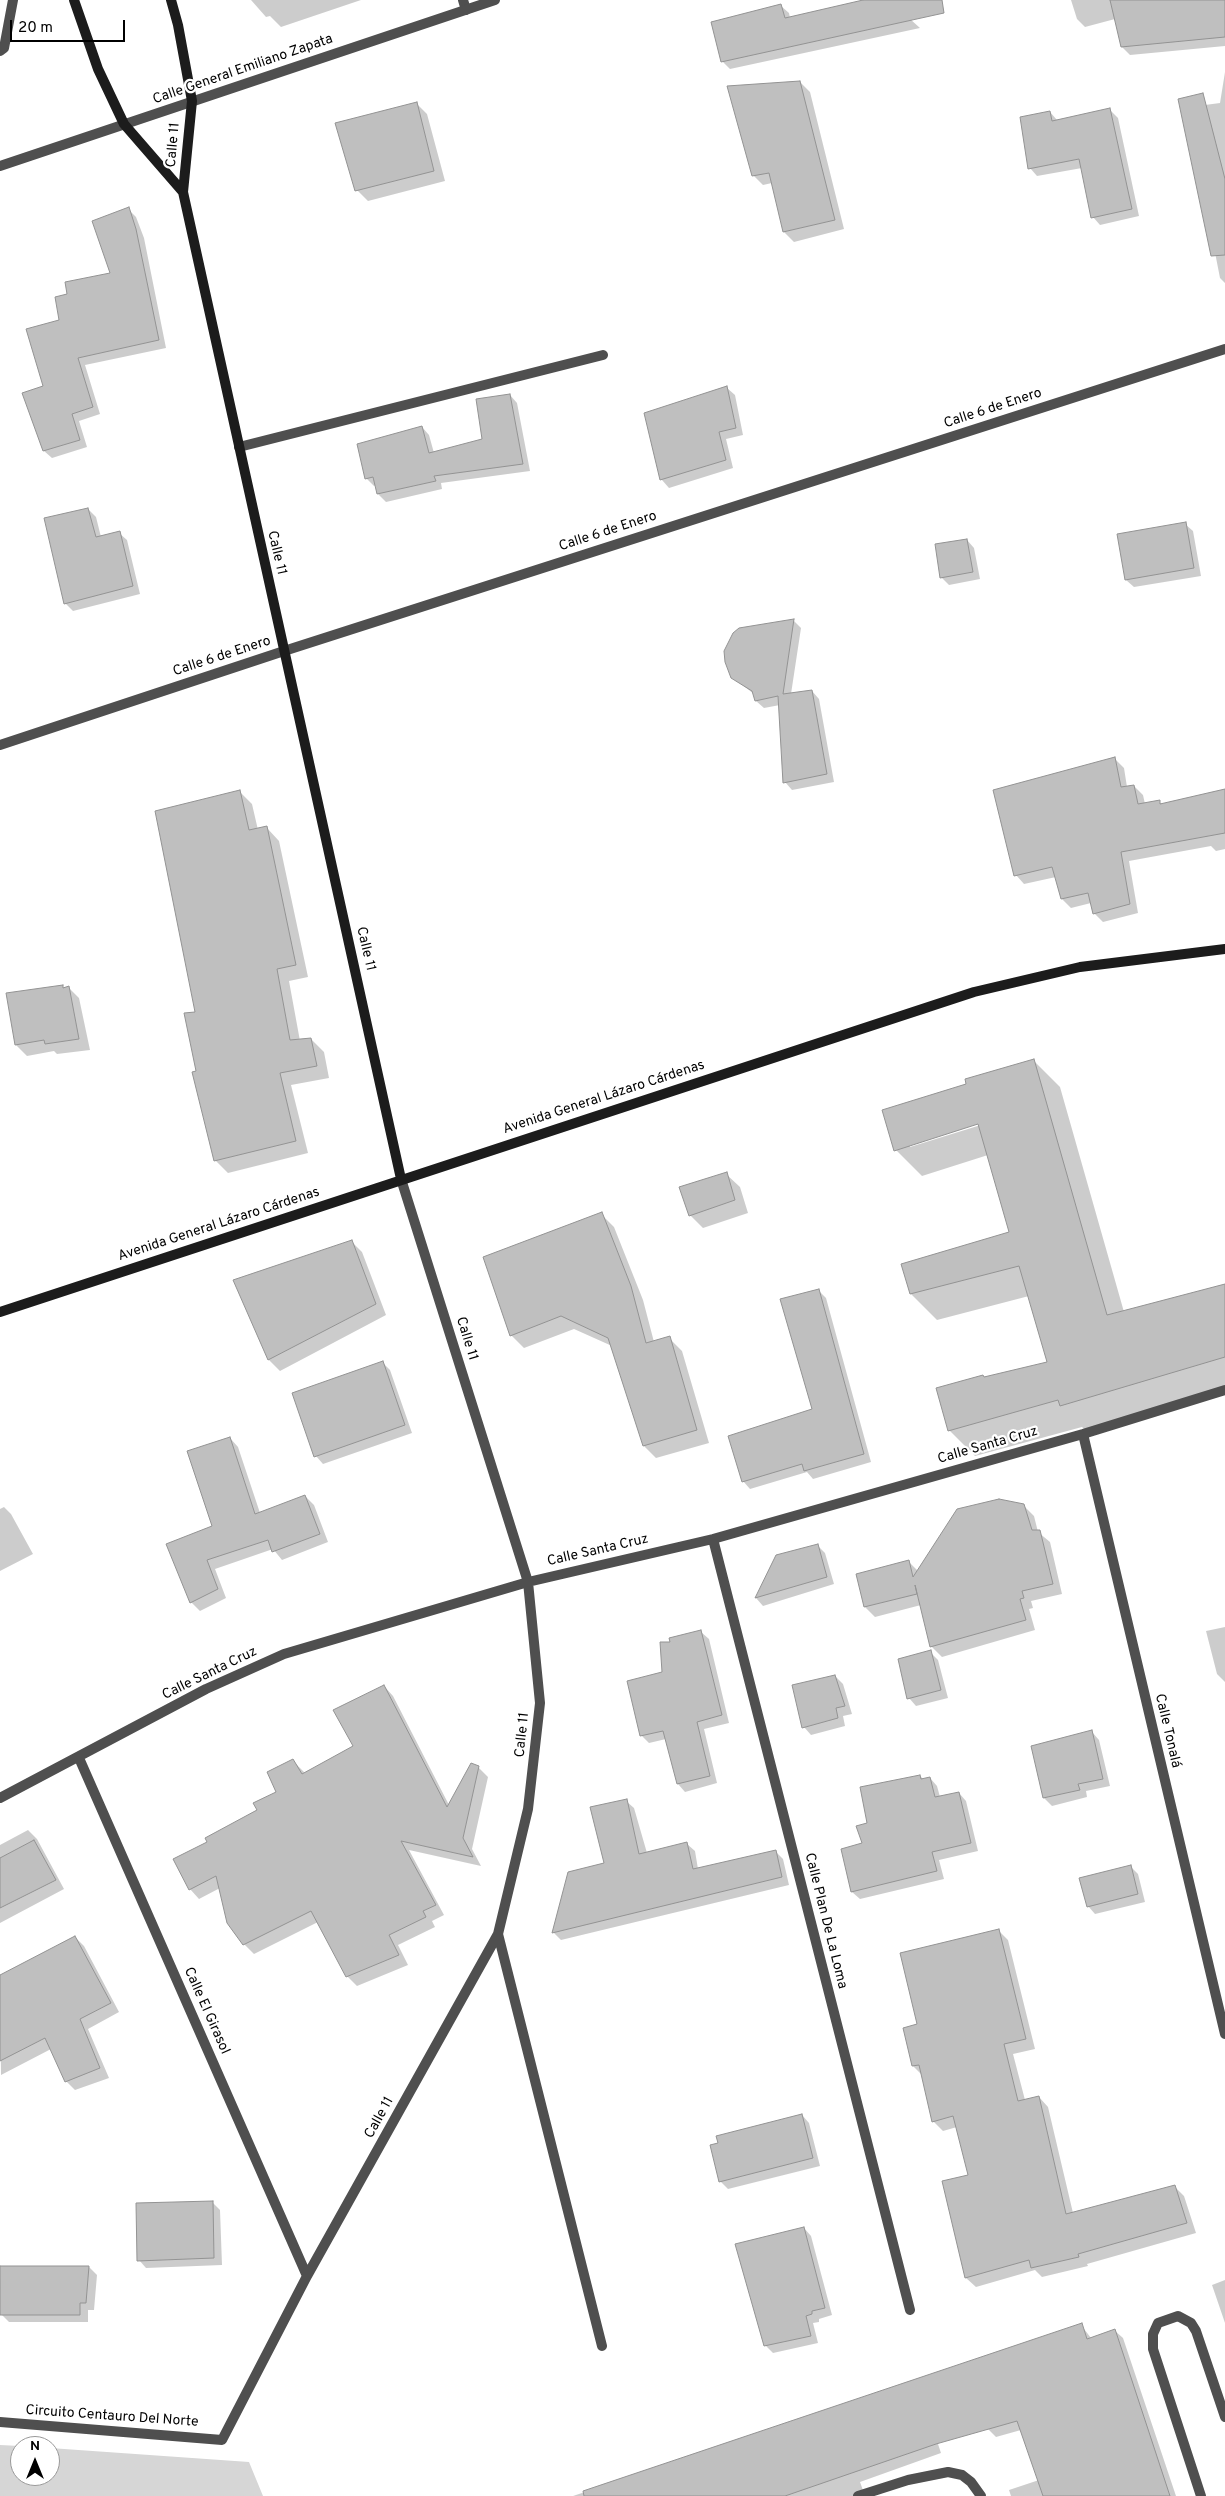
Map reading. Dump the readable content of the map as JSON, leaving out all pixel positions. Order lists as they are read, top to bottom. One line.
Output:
{"streets":{"main road":["Calle 11","Avenida General Lázaro Cárdenas"],"street":["Calle General Emiliano Zapata","Calle 6 de Enero","Calle Santa Cruz","Calle Tonalá","Calle Plan De La Loma","Calle El Girasol","Circuito Centauro Del Norte"]},"crossings":[["Calle General Emiliano Zapata","Calle 11"],["Calle 11","Calle 6 de Enero"],["Calle 11","Avenida General Lázaro Cárdenas"],["Calle 11","Calle Santa Cruz"],["Calle 11","Calle El Girasol"],["Calle 11","Circuito Centauro Del Norte"],["Calle Santa Cruz","Calle Tonalá"],["Calle Santa Cruz","Calle Plan De La Loma"],["Calle Santa Cruz","Calle El Girasol"]],"scale_bar":"20 m","north":"top"}
